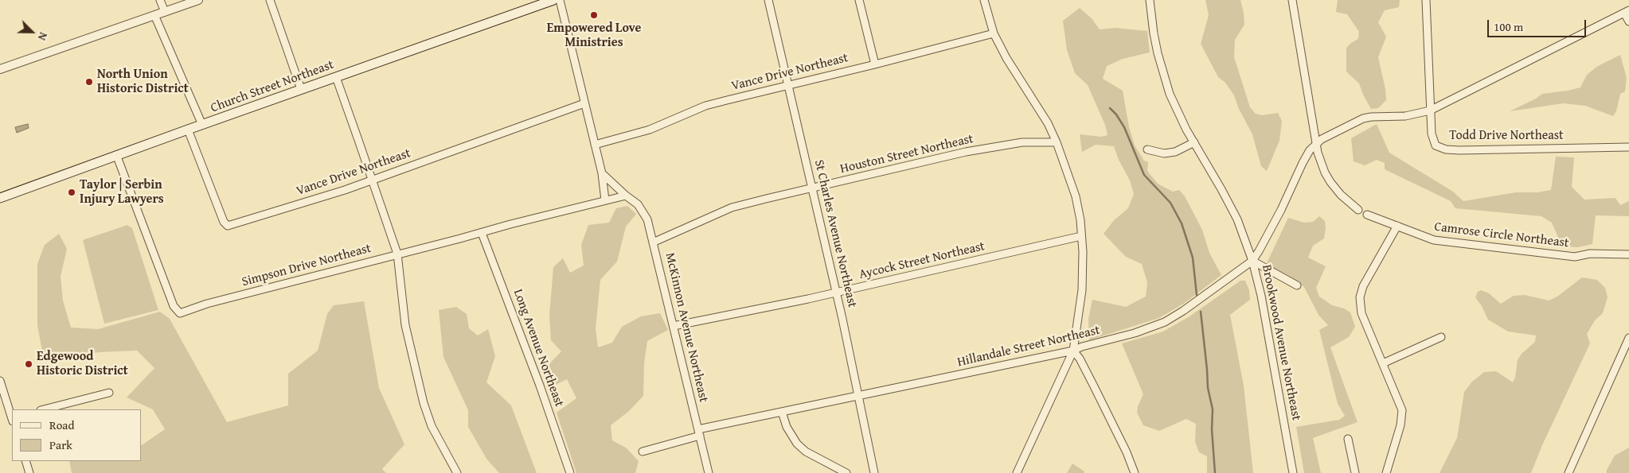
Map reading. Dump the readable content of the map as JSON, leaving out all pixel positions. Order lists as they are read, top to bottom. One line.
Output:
{"streets":{"main road":["Church Street Northeast"],"street":["Vance Drive Northeast","Todd Drive Northeast","Houston Street Northeast","St Charles Avenue Northeast","Camrose Circle Northeast","Aycock Street Northeast","Simpson Drive Northeast","McKinnon Avenue Northeast","Brookwood Avenue Northeast","Hillandale Street Northeast","Long Avenue Northeast"]},"crossings":[["Vance Drive Northeast","Church Street Northeast"],["Vance Drive Northeast","St Charles Avenue Northeast"],["Church Street Northeast","Simpson Drive Northeast"],["Todd Drive Northeast","Hillandale Street Northeast"],["Houston Street Northeast","St Charles Avenue Northeast"],["Houston Street Northeast","McKinnon Avenue Northeast"],["St Charles Avenue Northeast","Aycock Street Northeast"],["St Charles Avenue Northeast","Hillandale Street Northeast"],["Aycock Street Northeast","McKinnon Avenue Northeast"],["Simpson Drive Northeast","Long Avenue Northeast"],["McKinnon Avenue Northeast","Hillandale Street Northeast"],["Brookwood Avenue Northeast","Hillandale Street Northeast"]],"places":["Empowered Love Ministries","North Union Historic District","Taylor | Serbin Injury Lawyers","Edgewood Historic District"],"legend":["Road","Park"],"scale_bar":"100 m","north":"bottom right"}
